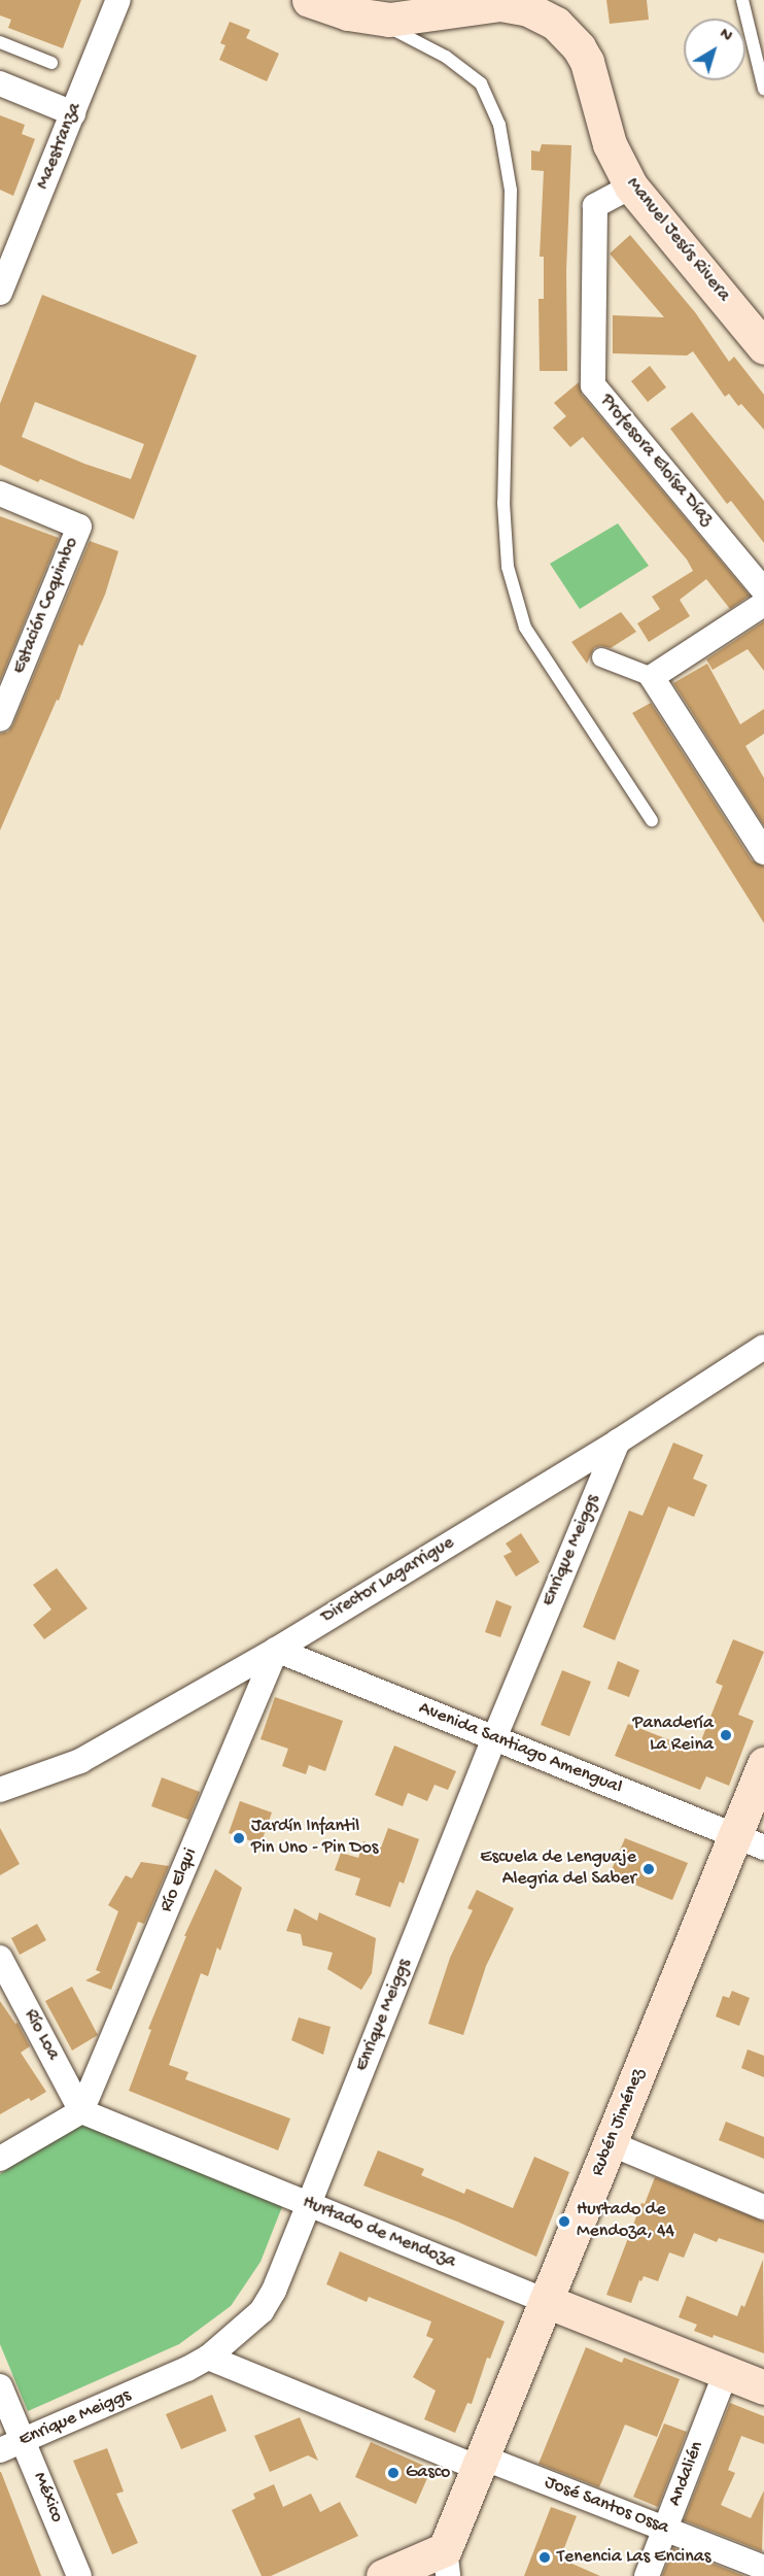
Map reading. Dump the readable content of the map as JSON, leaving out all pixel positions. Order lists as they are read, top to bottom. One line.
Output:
{"streets":{"main road":["Manuel Jesús Rivera","Rubén Jiménez","Hurtado de Mendoza"],"street":["Maestranza","Profesora Eloísa Díaz","Estación Coquimbo","Enrique Meiggs","Director Lagarrigue","Avenida Santiago Amengual","Río Elqui","Río Loa","Andalién","México","José Santos Ossa"]},"crossings":[["Manuel Jesús Rivera","Profesora Eloísa Díaz"],["Enrique Meiggs","Director Lagarrigue"],["Enrique Meiggs","Avenida Santiago Amengual"],["Enrique Meiggs","Hurtado de Mendoza"],["Enrique Meiggs","México"],["Enrique Meiggs","José Santos Ossa"],["Director Lagarrigue","Avenida Santiago Amengual"],["Director Lagarrigue","Río Elqui"],["Avenida Santiago Amengual","Río Elqui"],["Avenida Santiago Amengual","Rubén Jiménez"],["Río Elqui","Río Loa"],["Río Elqui","Hurtado de Mendoza"],["Río Loa","Hurtado de Mendoza"],["Rubén Jiménez","Hurtado de Mendoza"],["Rubén Jiménez","José Santos Ossa"],["Hurtado de Mendoza","Andalién"],["Andalién","José Santos Ossa"]],"places":["Panadería La Reina","Jardín Infantil Pin Uno - Pin Dos","Escuela de Lenguaje Alegria del Saber","Hurtado de Mendoza, 44","Gasco","Tenencia Las Encinas"],"north":"top right"}
